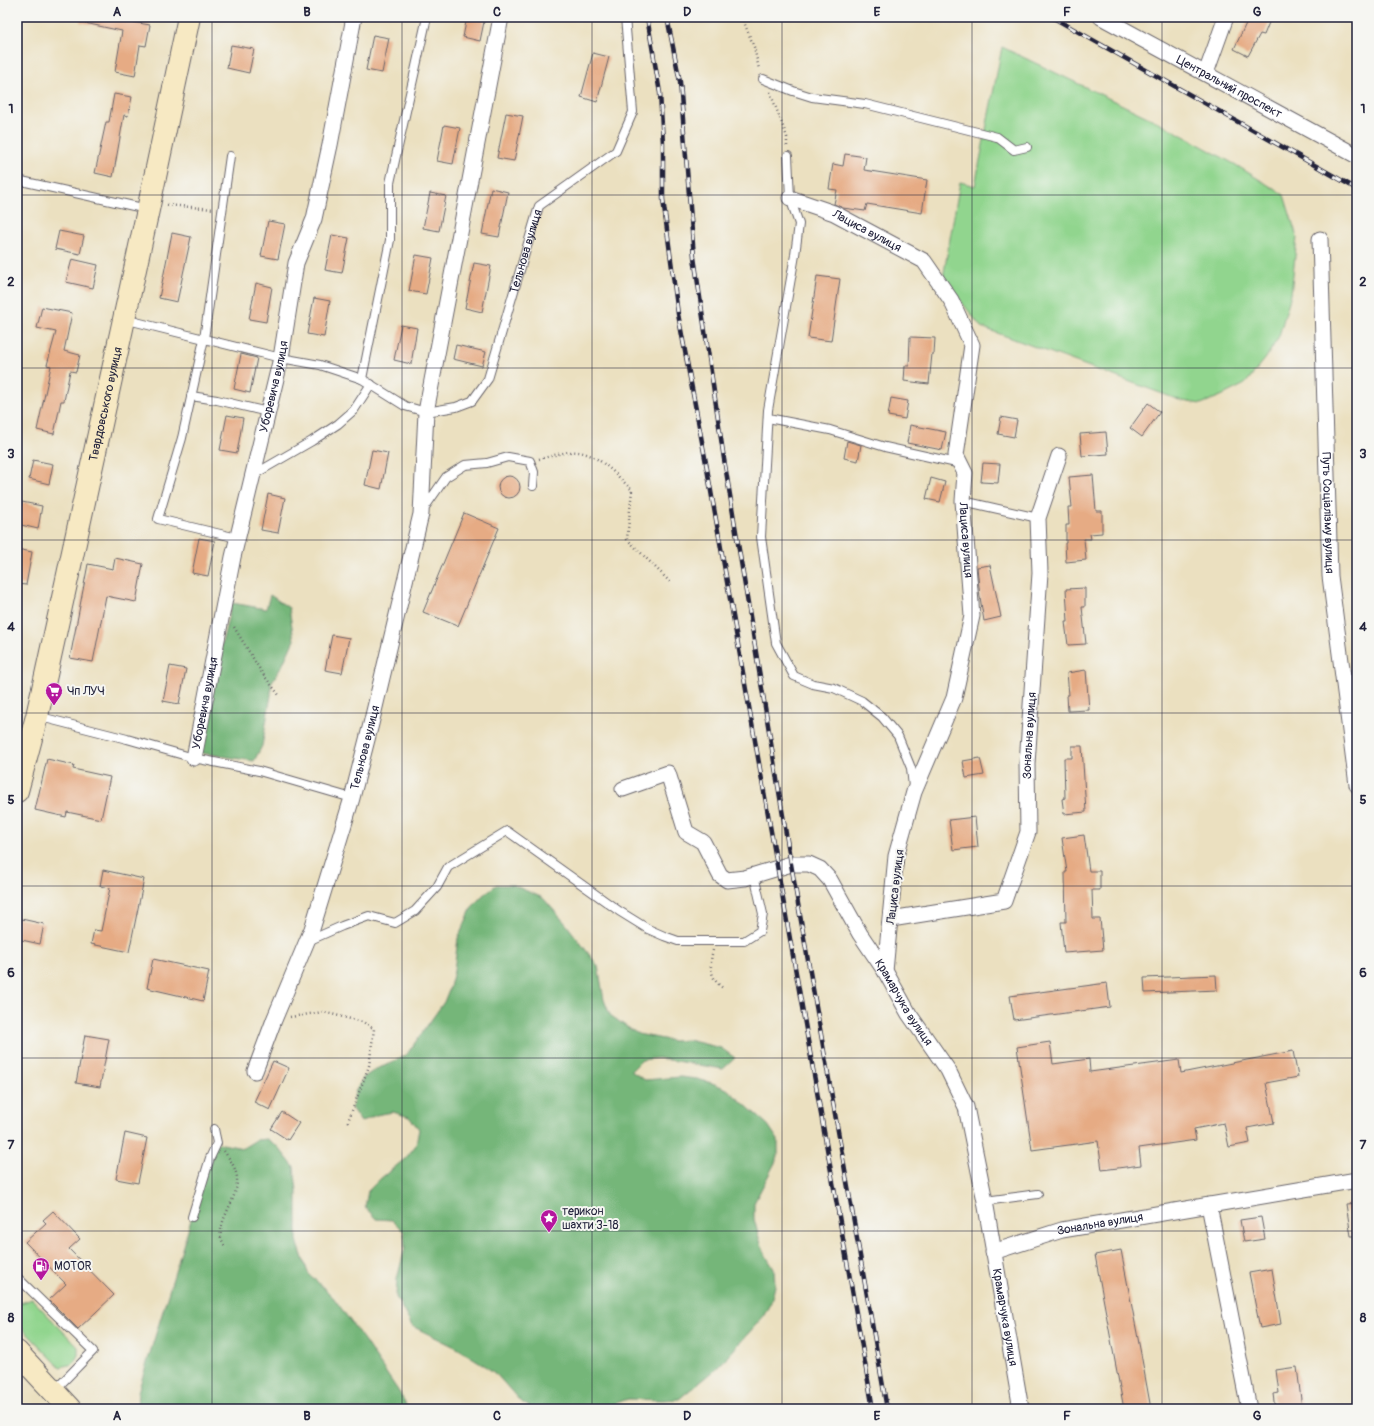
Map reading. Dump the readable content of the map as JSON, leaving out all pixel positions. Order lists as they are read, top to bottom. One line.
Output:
{"streets":{"main road":["Твардовського вулиця"],"street":["Центральний проспект","Лациса вулиця","Тельнова вулиця","Уборевича вулиця","Путь Соціалізму вулиця","Зональна вулиця","Крамарчука вулиця"]},"crossings":[["Лациса вулиця","Зональна вулиця"],["Лациса вулиця","Крамарчука вулиця"],["Зональна вулиця","Крамарчука вулиця"]],"places":{"supermarket":["Чп ЛУЧ"],"place":["терикон шахти 3-18"],"fuel station":["MOTOR"]},"grid":{"columns":["A","B","C","D","E","F","G"],"rows":["1","2","3","4","5","6","7","8"]}}
